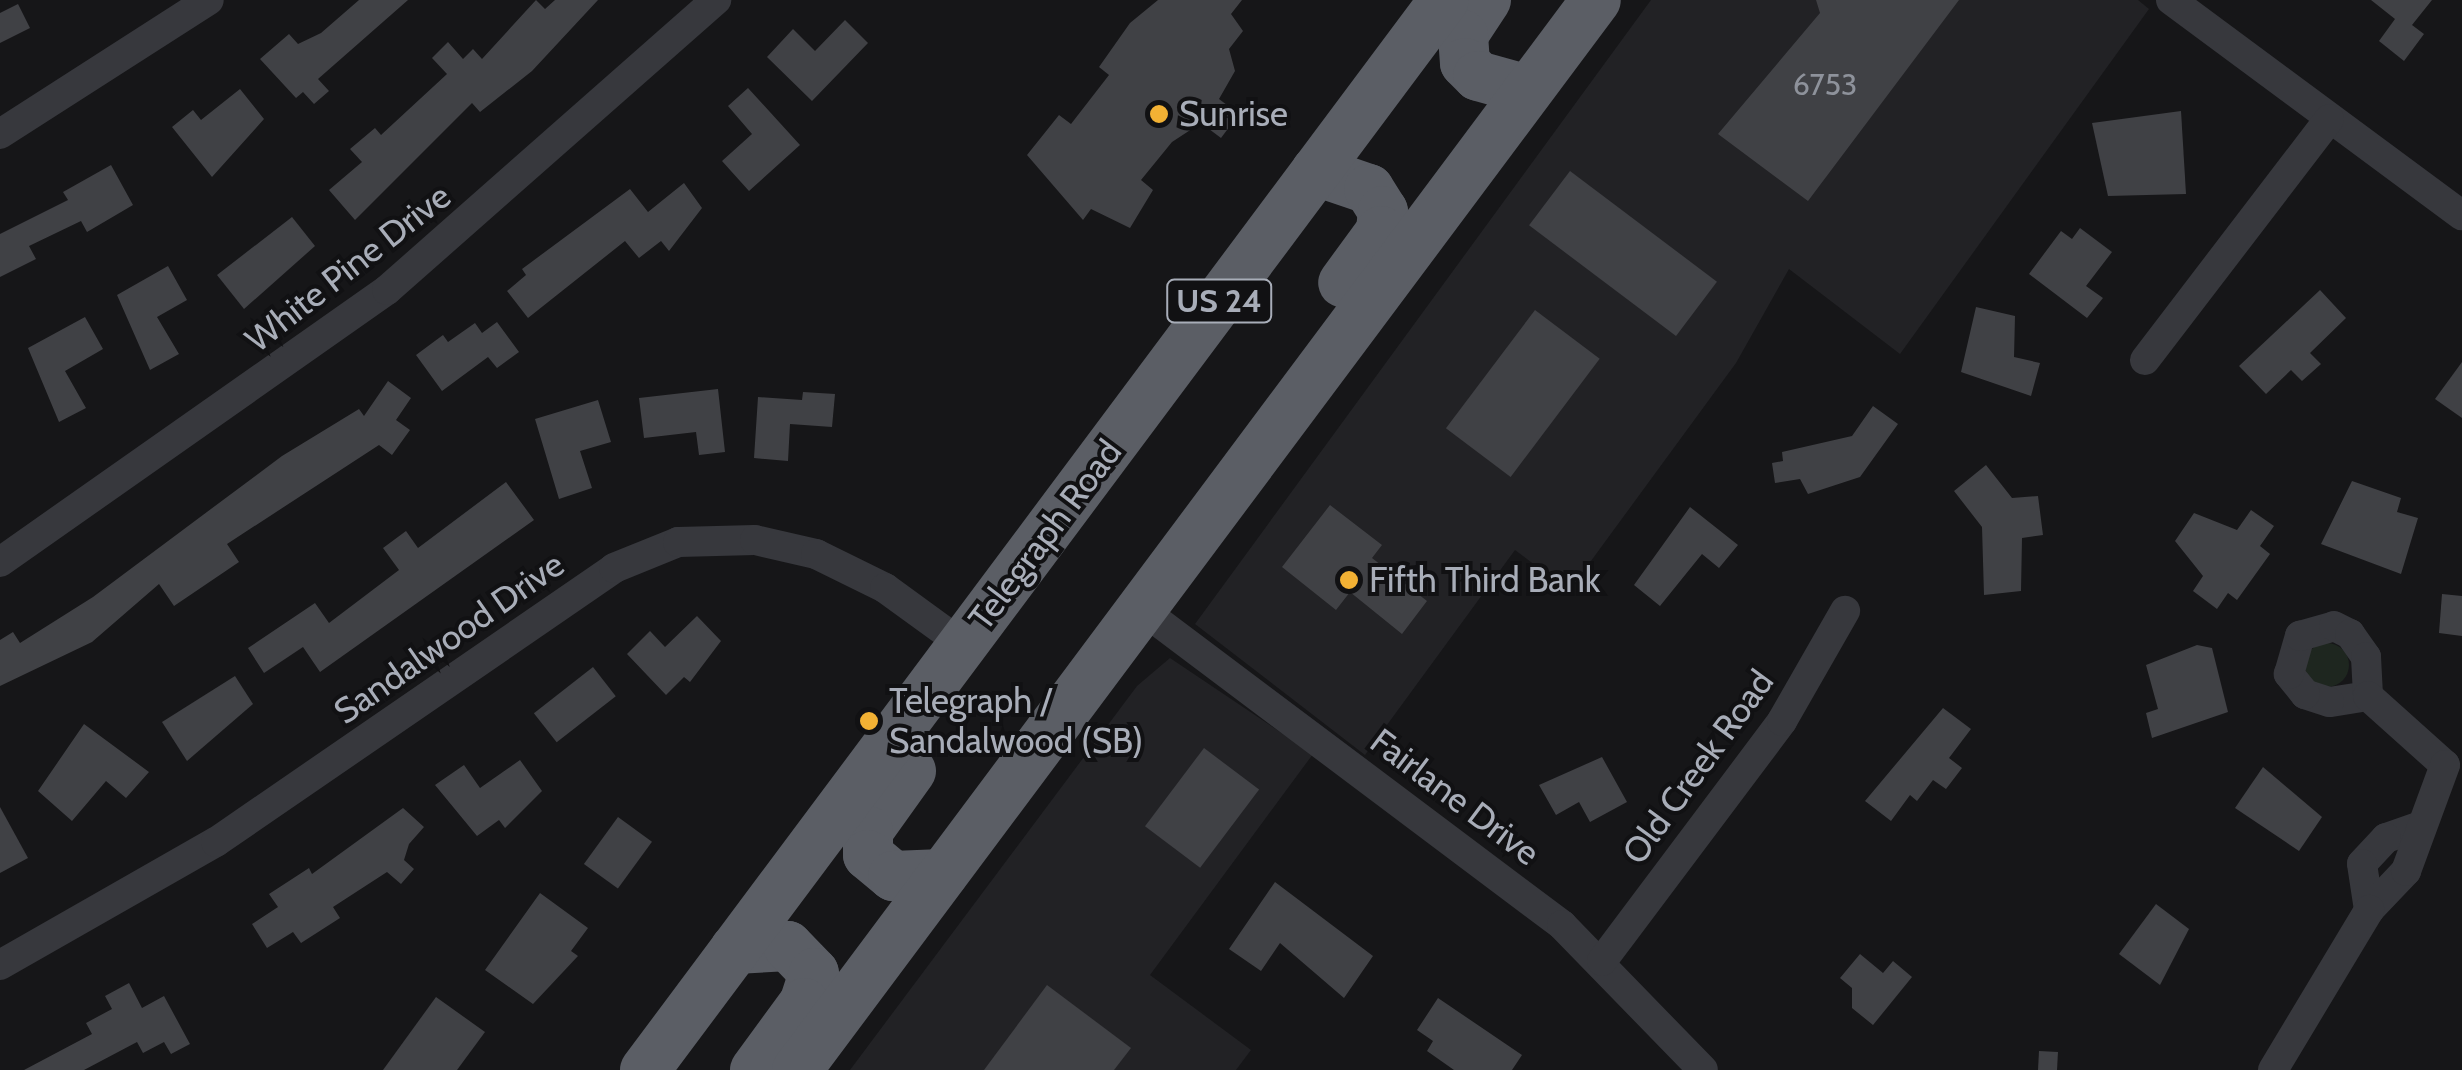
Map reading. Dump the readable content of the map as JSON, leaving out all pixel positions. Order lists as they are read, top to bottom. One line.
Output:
{"streets":{"highway":["US 24","Telegraph Road"],"street":["White Pine Drive","Sandalwood Drive","Old Creek Road","Fairlane Drive"]},"crossings":[["Telegraph Road","Sandalwood Drive"],["Old Creek Road","Fairlane Drive"]],"places":["Sunrise","Fifth Third Bank","Telegraph / Sandalwood (SB)"],"house_numbers":["6753"]}
